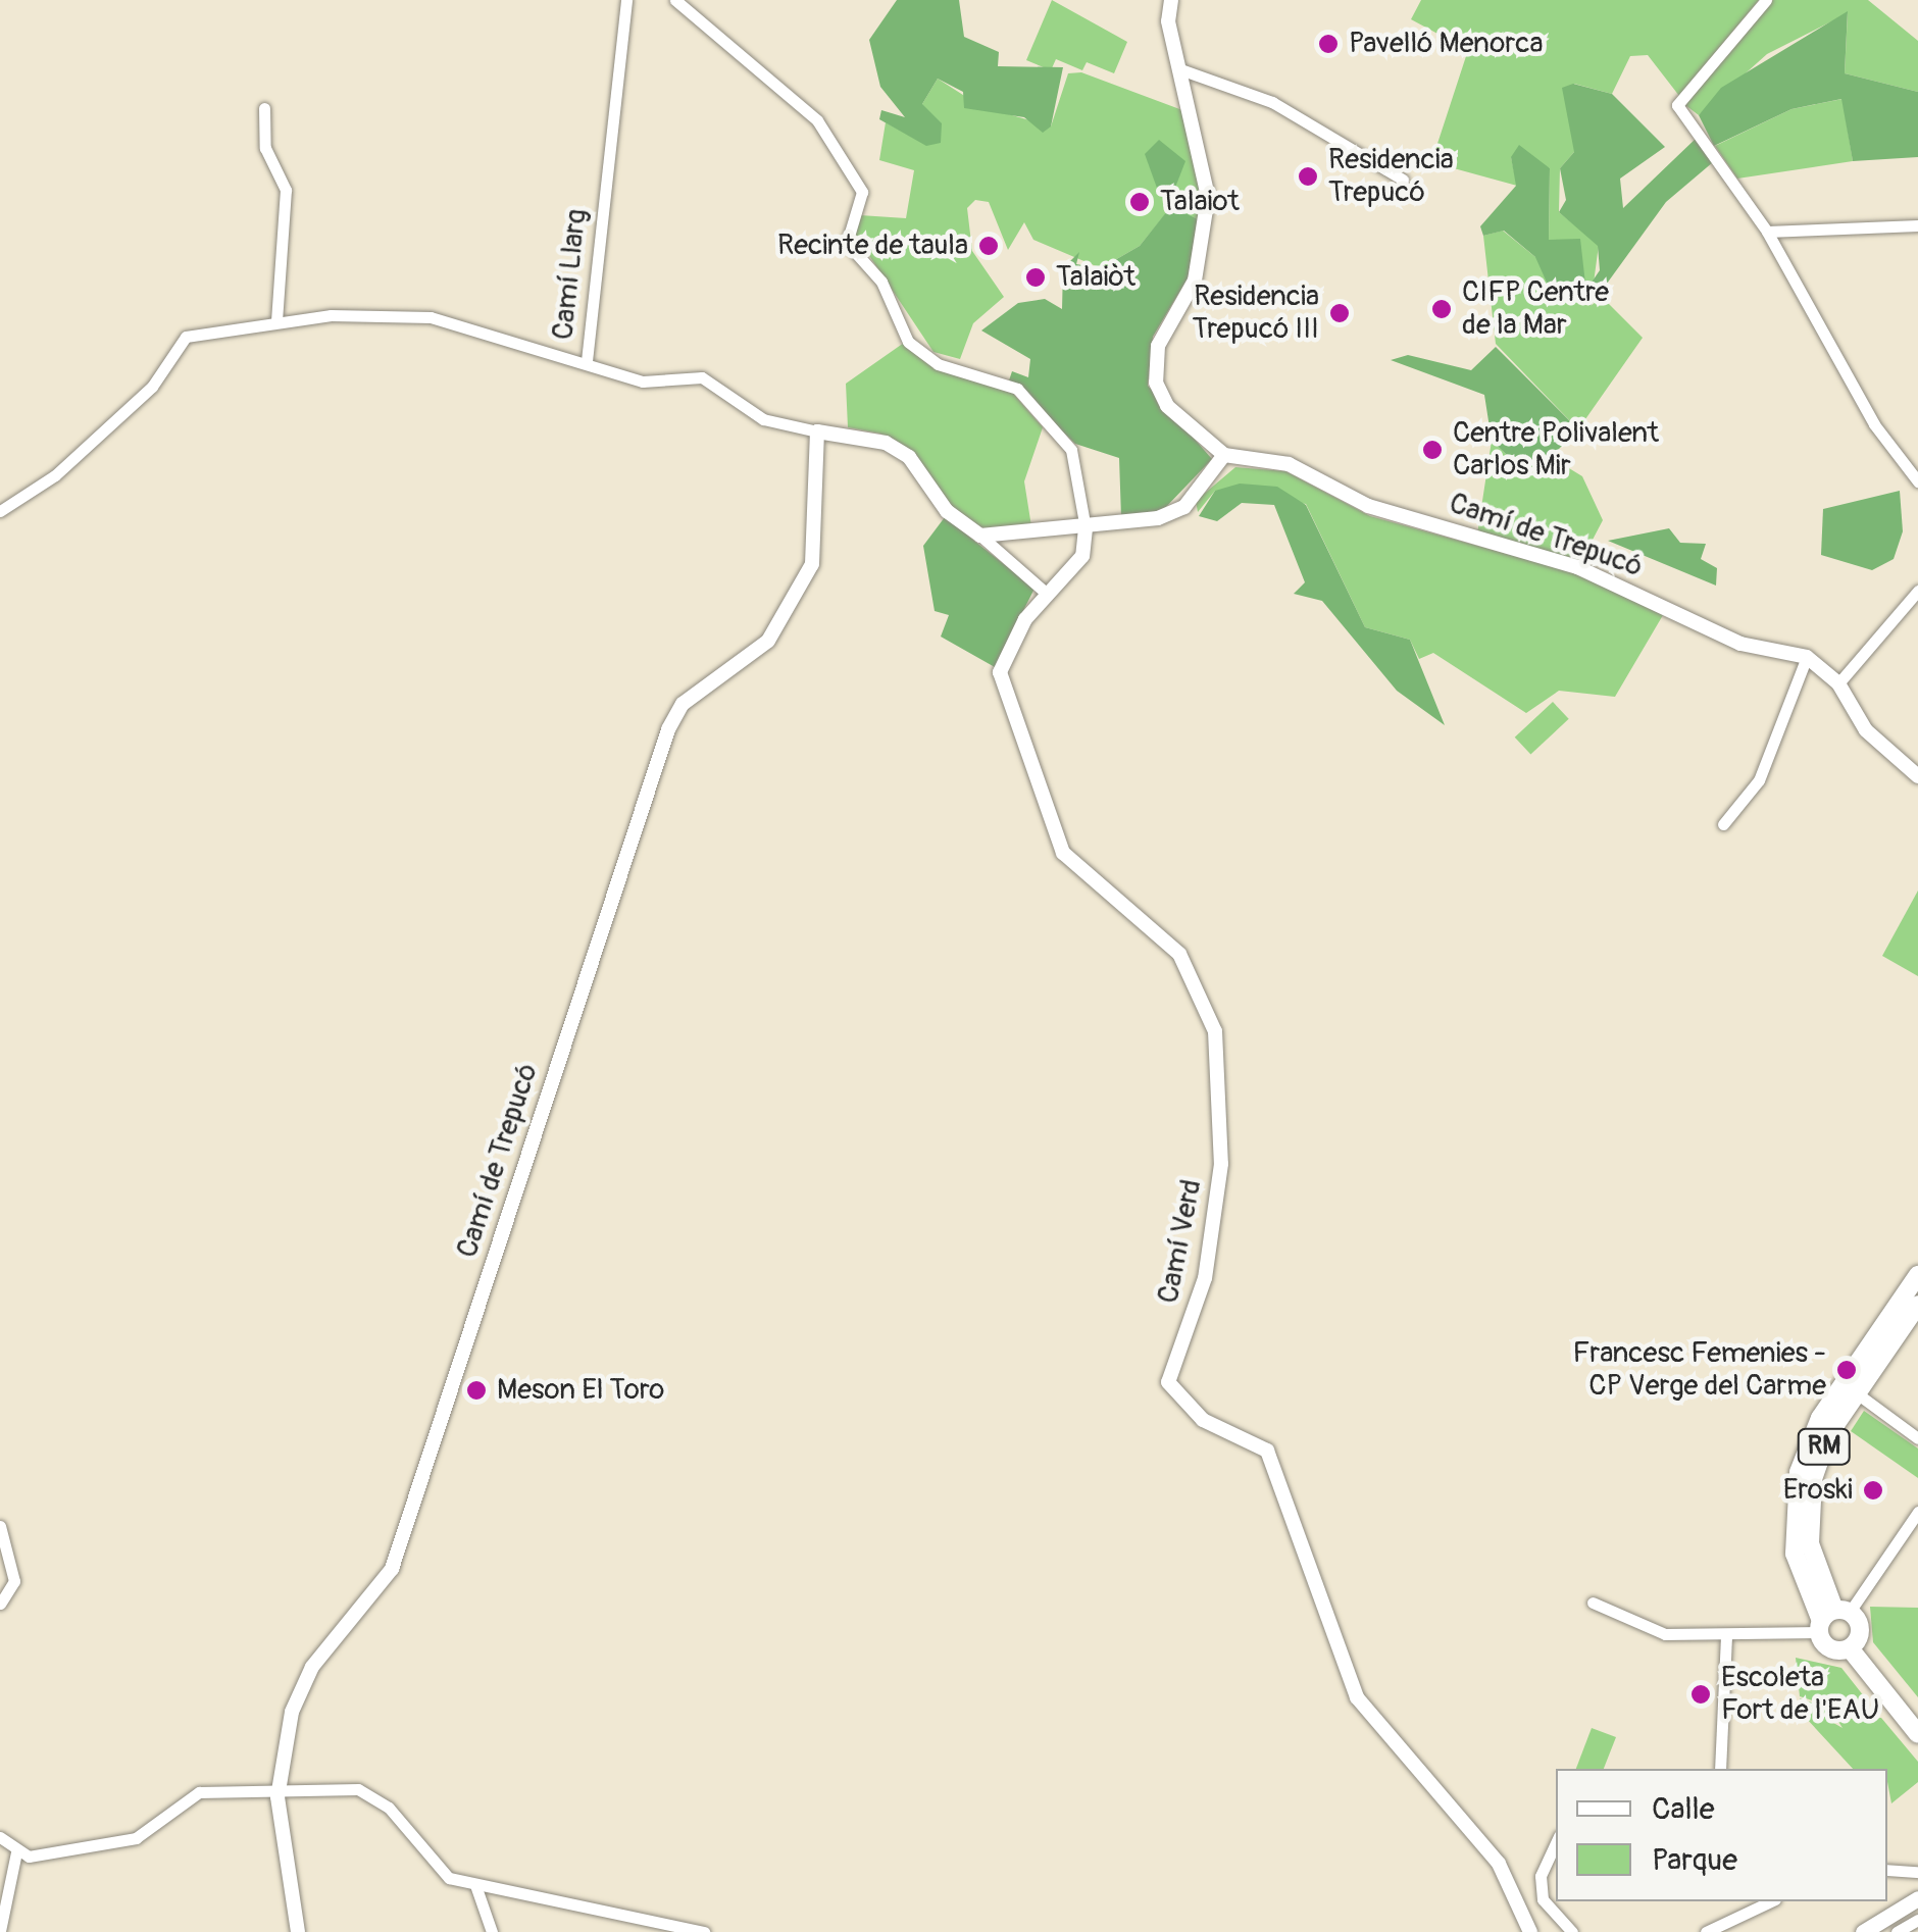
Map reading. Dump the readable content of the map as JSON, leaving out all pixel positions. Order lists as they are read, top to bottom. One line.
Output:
{"streets":{"main road":["RM"],"street":["Camí Llarg","Camí de Trepucó","Camí Verd"]},"crossings":[["Camí Llarg","Camí de Trepucó"]],"places":["Pavelló Menorca","Residencia Trepucó","Talaiot","Recinte de taula","Talaiòt","CIFP Centre de la Mar","Residencia Trepucó III","Centre Polivalent Carlos Mir","Francesc Femenies - CP Verge del Carme","Meson El Toro","Eroski","Escoleta Fort de l'EAU"],"legend":["Calle","Parque"]}
